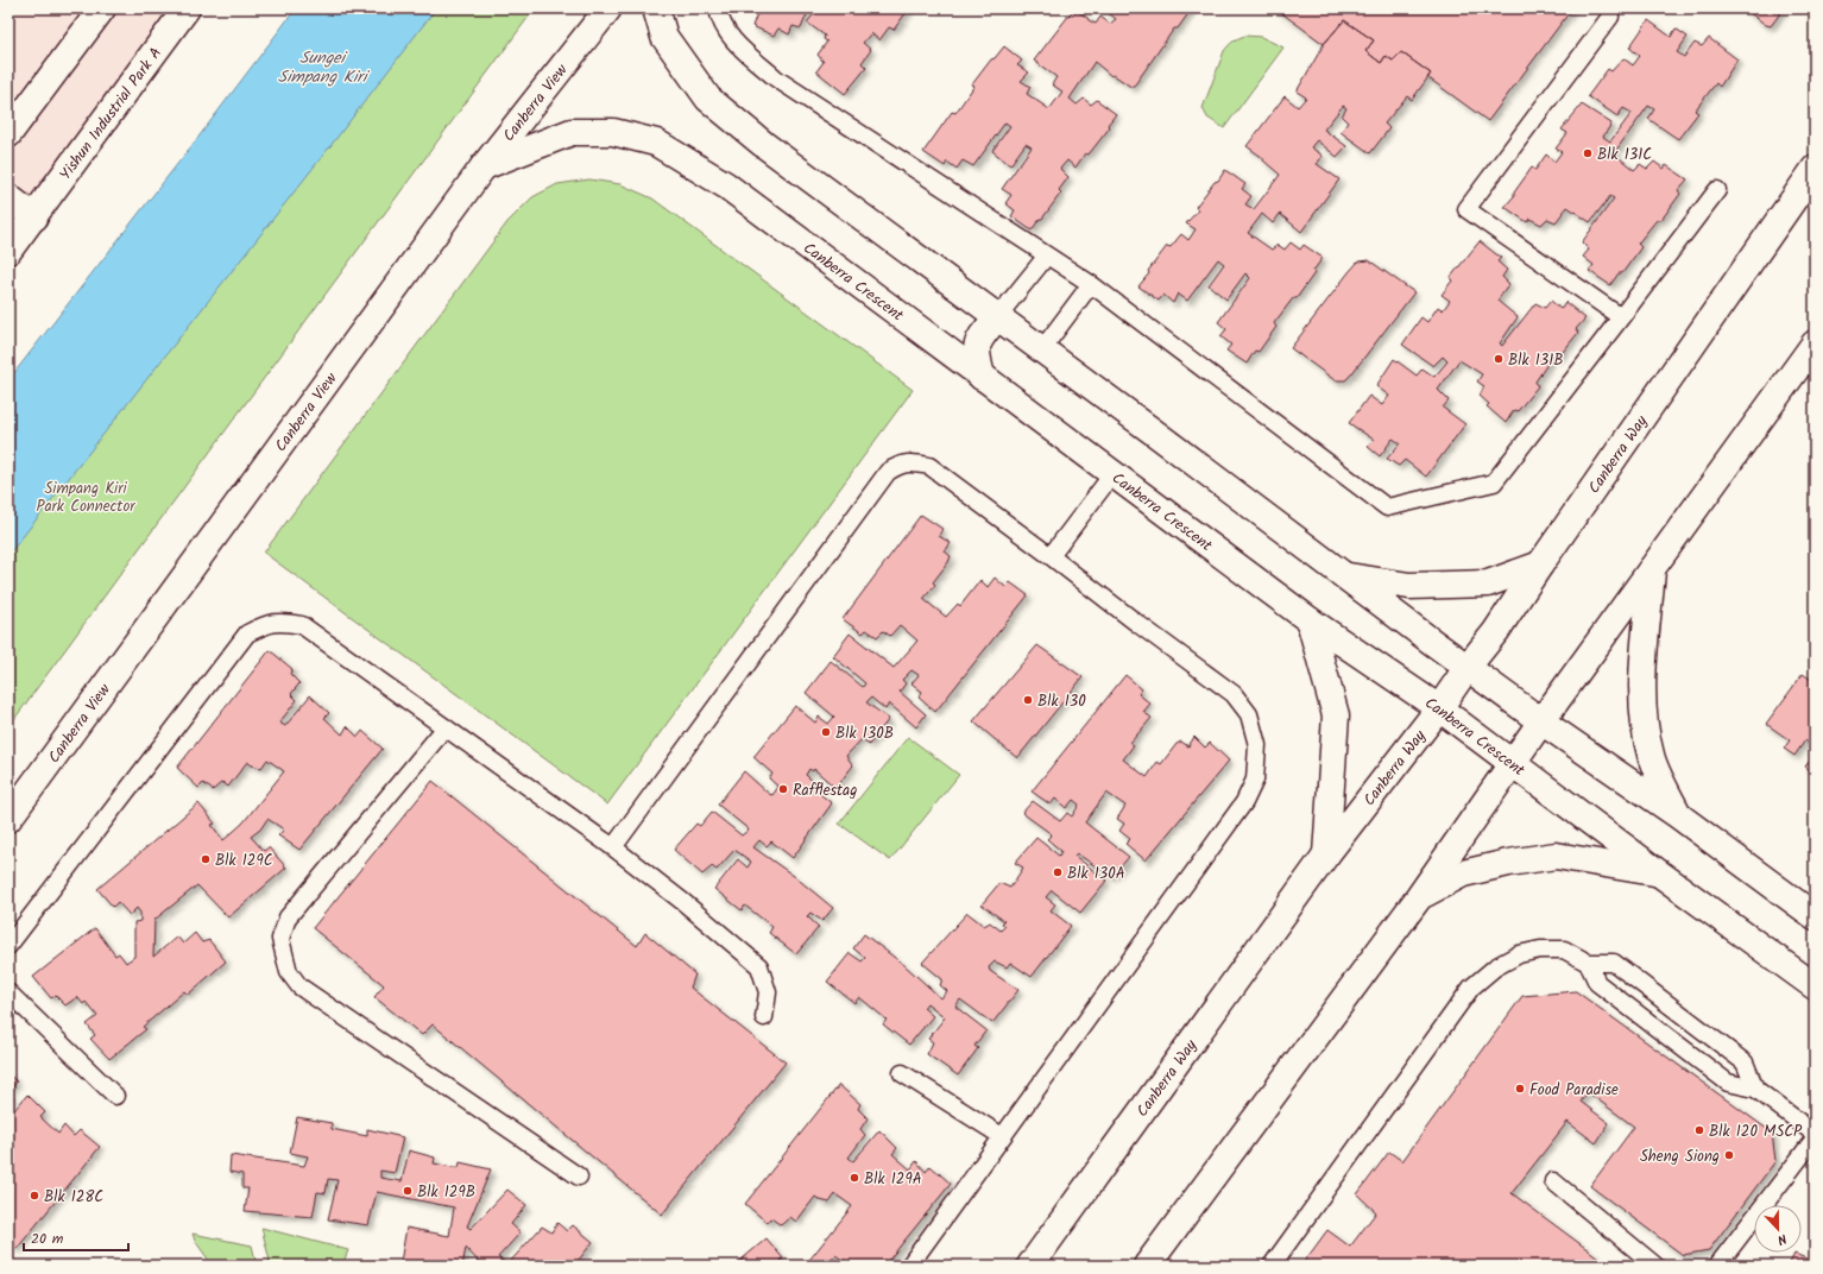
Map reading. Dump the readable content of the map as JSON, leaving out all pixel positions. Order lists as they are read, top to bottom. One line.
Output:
{"streets":{"street":["Canberra View","Yishun Industrial Park A","Canberra Crescent","Canberra Way"]},"crossings":[["Canberra View","Canberra Crescent"],["Canberra Crescent","Canberra Way"]],"water":["Sungei Simpang Kiri"],"parks":["Simpang Kiri Park Connector"],"places":["Blk 131C","Blk 131B","Blk 130","Blk 130B","Rafflestag","Blk 129C","Blk 130A","Food Paradise","Blk 120 MSCP","Sheng Siong","Blk 129A","Blk 129B","Blk 128C"],"scale_bar":"20 m","north":"bottom"}
